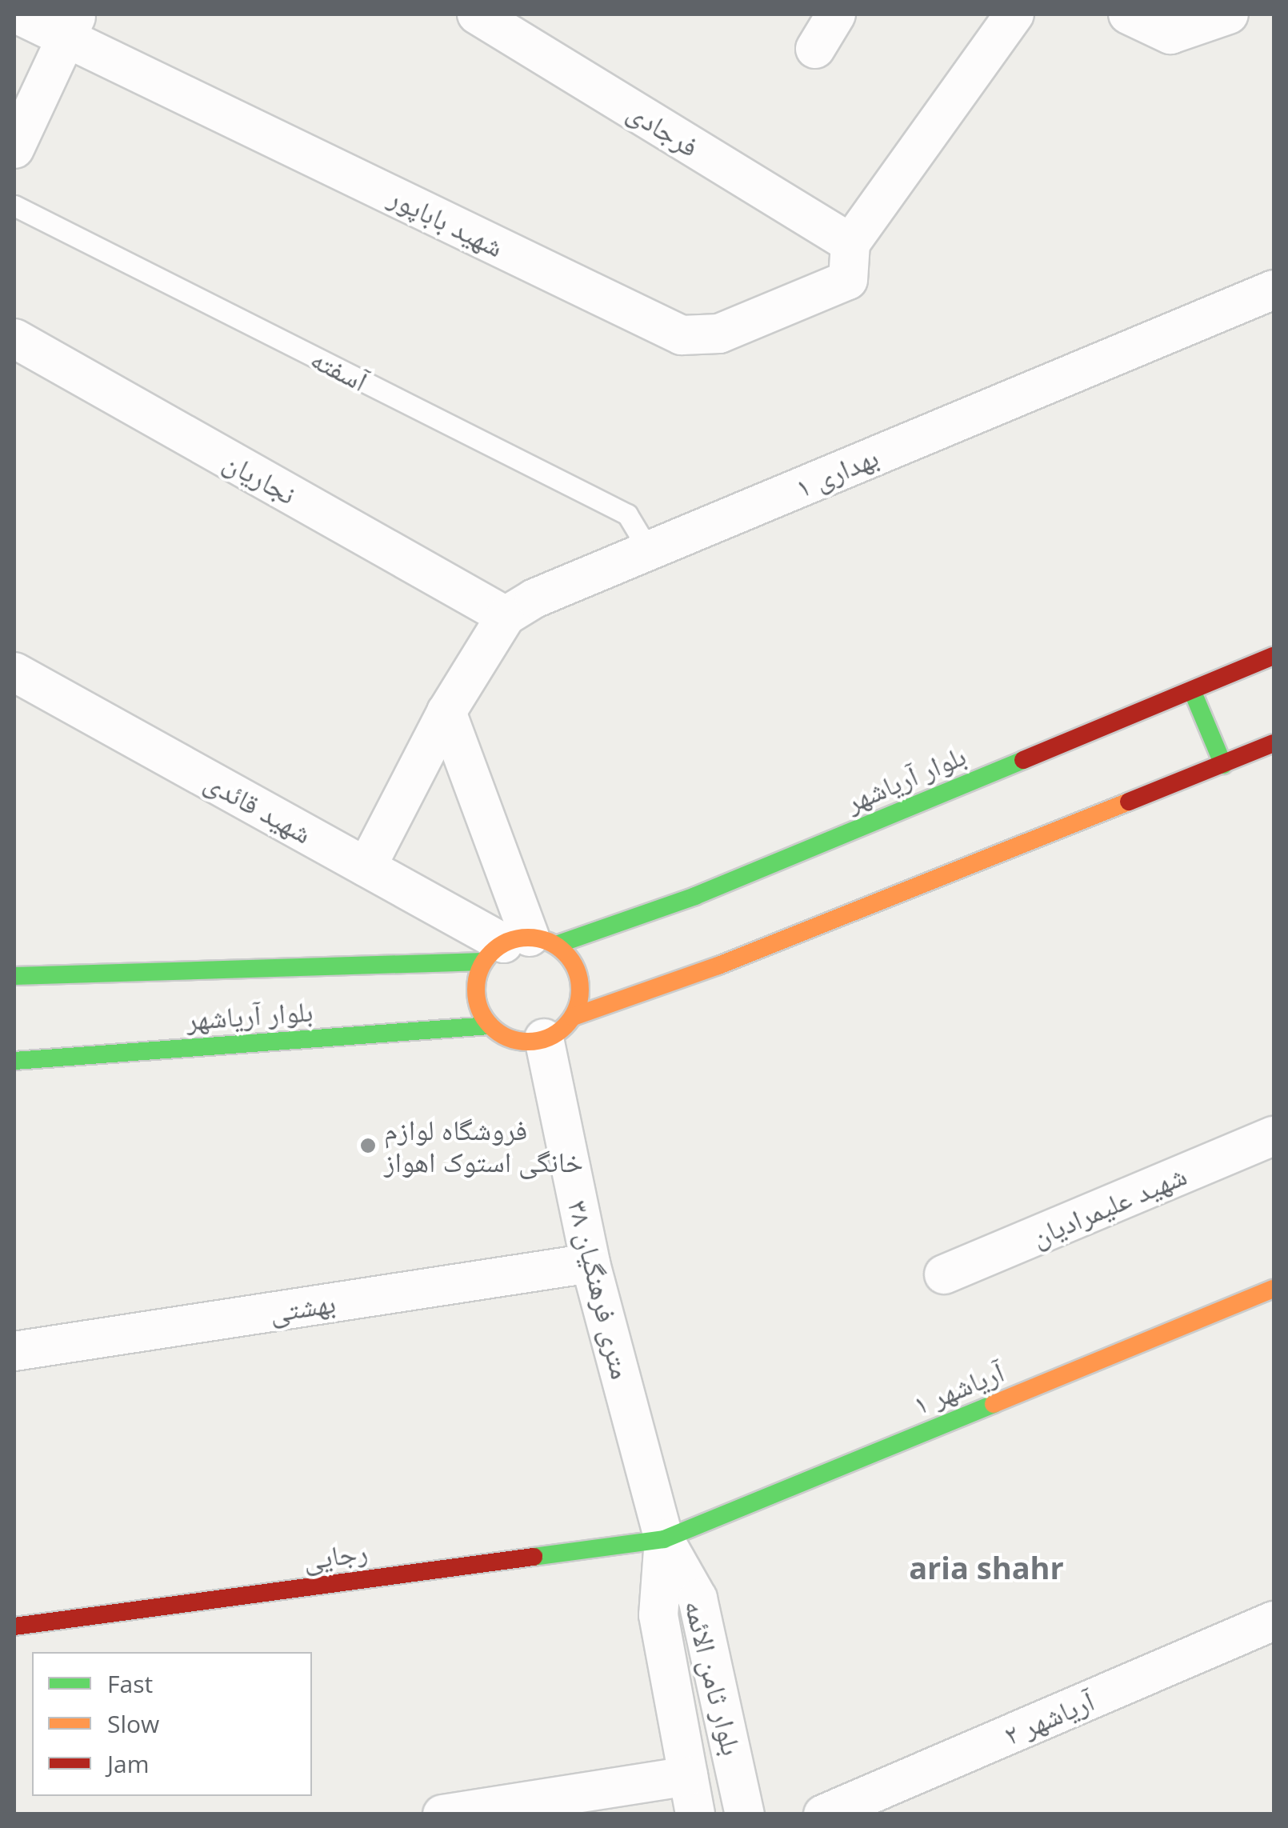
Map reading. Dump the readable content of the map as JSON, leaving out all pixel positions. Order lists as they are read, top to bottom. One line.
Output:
{"streets":{"street":["فرجادی","شهید باباپور","بهداری ۱","نجاریان","بلوار آریاشهر","شهید قائدی","شهید علیمرادیان","۳۸ متری فرهنگیان","بهشتی","آریاشهر ۱","رجایی","بلوار ثامن الائمه","آریاشهر ۲"],"lane":["آسفته"]},"crossings":[["فرجادی","شهید باباپور"],["آسفته","بهداری ۱"],["بهداری ۱","نجاریان"],["بلوار آریاشهر","شهید قائدی"],["بلوار آریاشهر","۳۸ متری فرهنگیان"],["شهید قائدی","۳۸ متری فرهنگیان"],["۳۸ متری فرهنگیان","بهشتی"],["۳۸ متری فرهنگیان","آریاشهر ۱"],["۳۸ متری فرهنگیان","رجایی"],["۳۸ متری فرهنگیان","بلوار ثامن الائمه"],["آریاشهر ۱","رجایی"],["آریاشهر ۱","بلوار ثامن الائمه"],["رجایی","بلوار ثامن الائمه"]],"districts":["aria shahr"],"places":["فروشگاه لوازم خانگی استوک اهواز"],"legend":["Fast","Slow","Jam"]}
